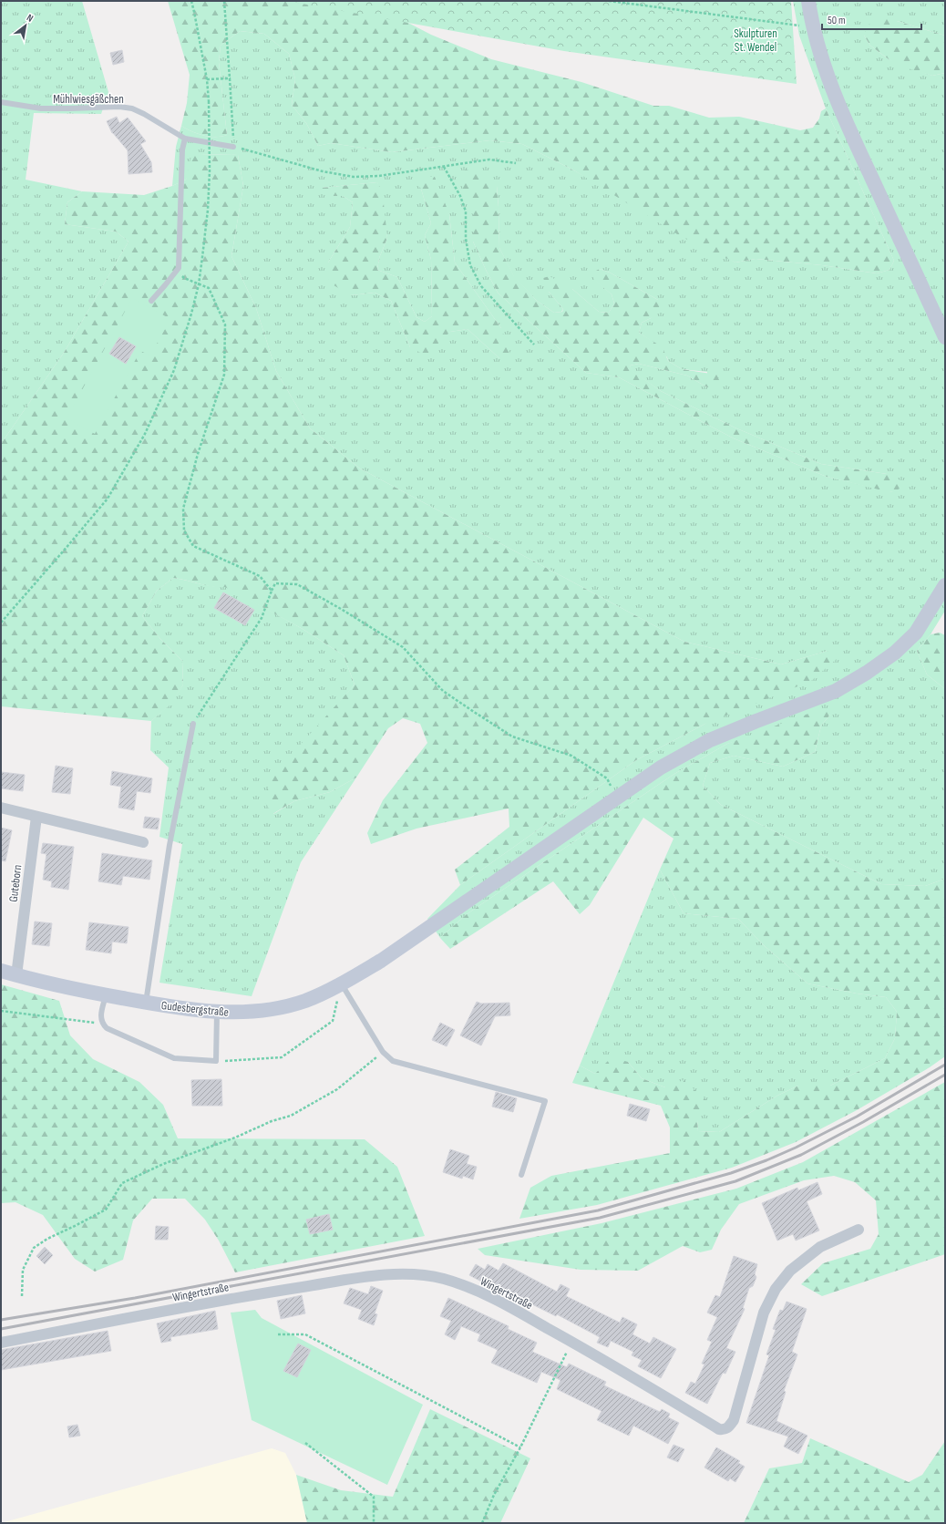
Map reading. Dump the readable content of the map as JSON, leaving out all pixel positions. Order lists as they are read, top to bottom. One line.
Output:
{"streets":{"main road":["Gudesbergstraße"],"street":["Guteborn","Wingertstraße"],"lane":["Mühlwiesgäßchen"]},"crossings":[["Guteborn","Gudesbergstraße"]],"parks":["Skulpturen St. Wendel"],"scale_bar":"50 m","north":"top right"}
